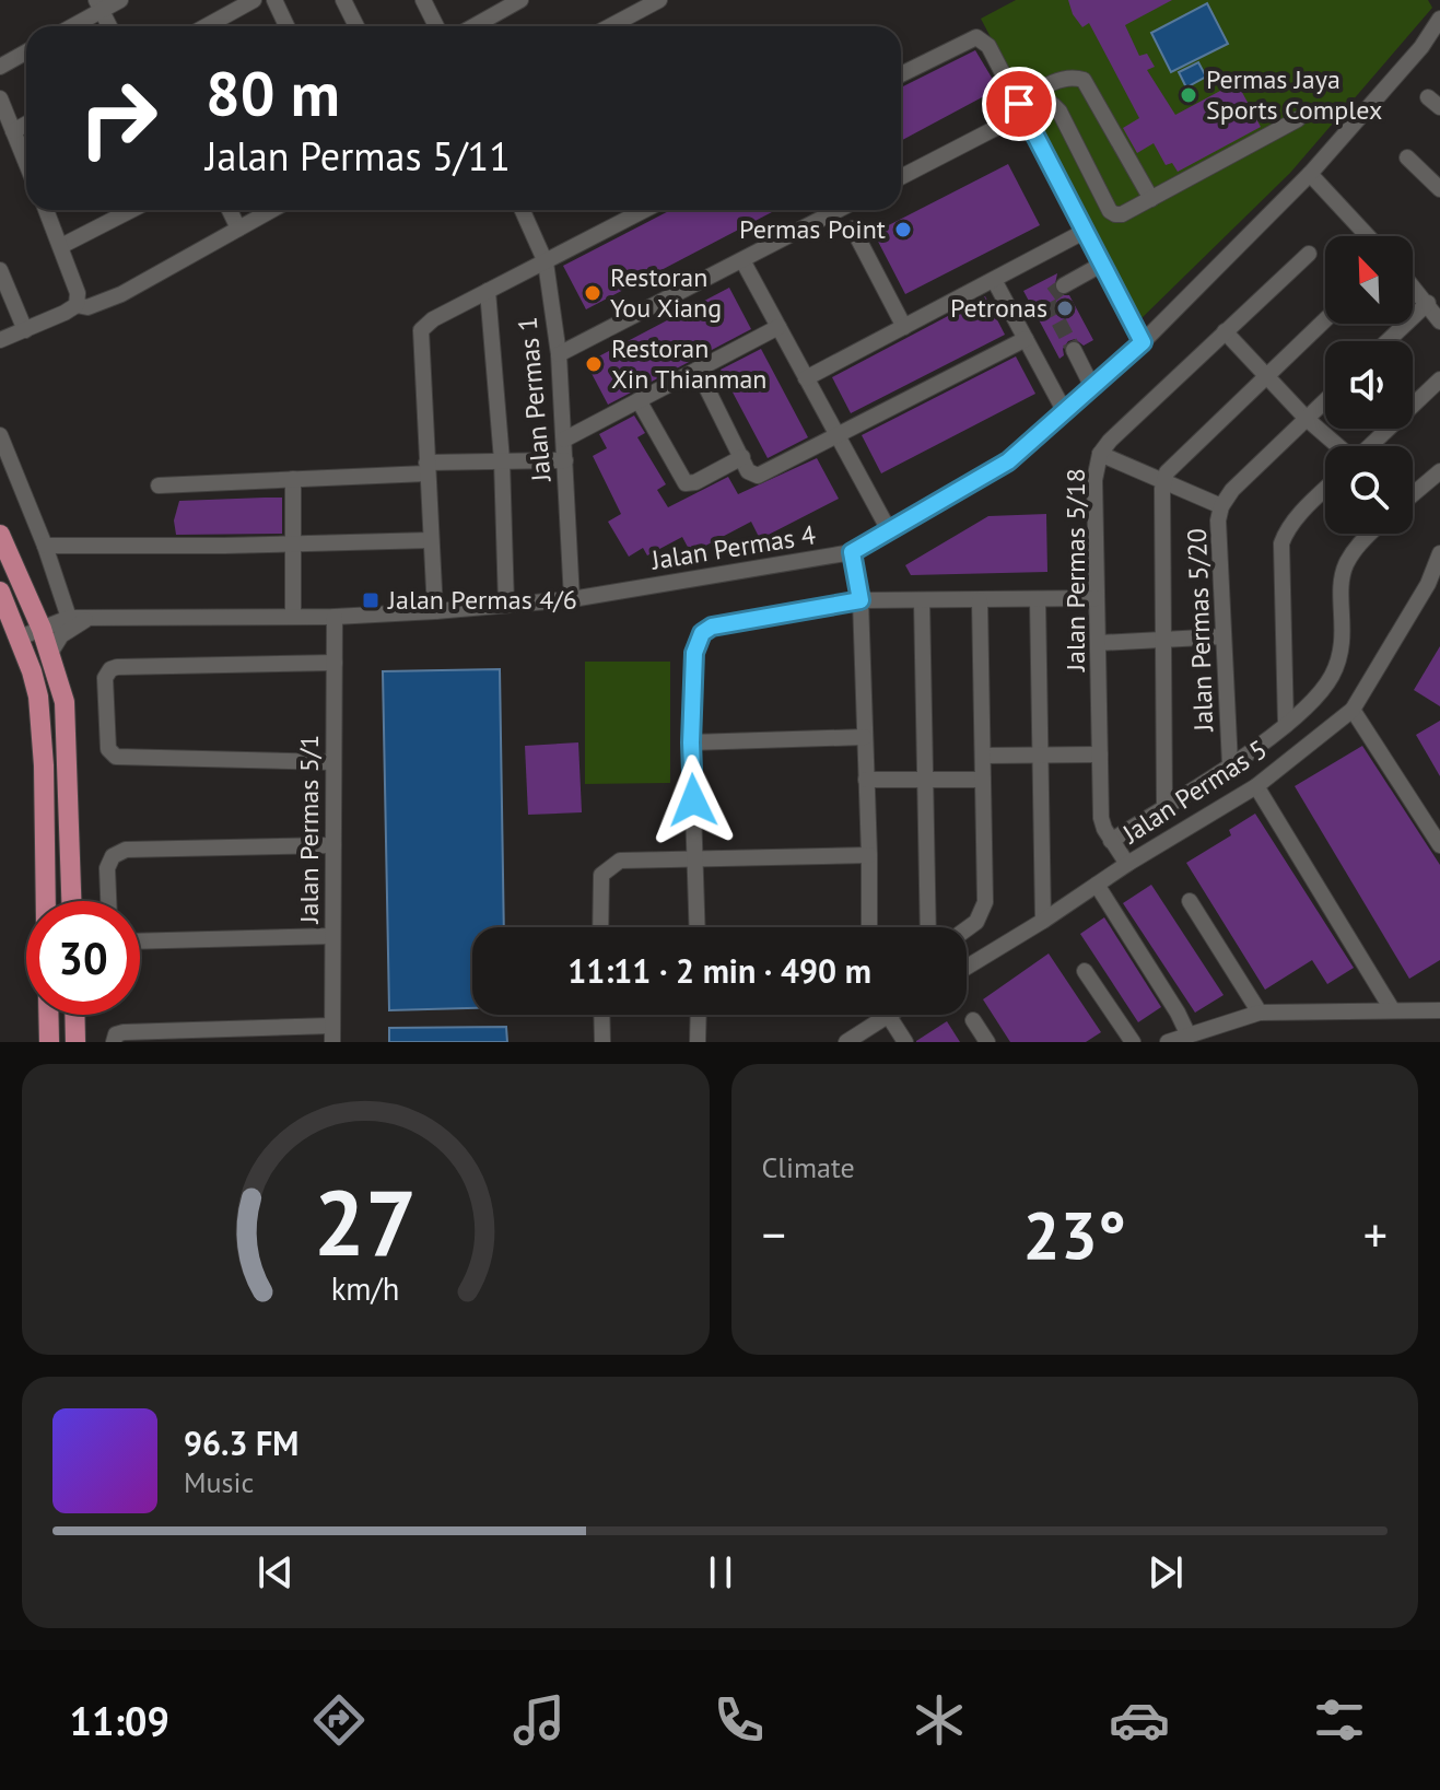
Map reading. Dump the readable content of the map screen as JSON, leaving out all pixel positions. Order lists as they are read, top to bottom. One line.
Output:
{"streets":{"street":["Jalan Permas 1","Jalan Permas 4","Jalan Permas 5/18","Jalan Permas 5/20","Jalan Permas 5","Jalan Permas 5/1"]},"crossings":[["Jalan Permas 1","Jalan Permas 4"],["Jalan Permas 4","Jalan Permas 5/1"]],"places":{"other":["Permas Jaya Sports Complex","Permas Point","Restoran You Xiang","Petronas","Restoran Xin Thianman"],"transit":["Jalan Permas 4/6"]},"north":"top left","page":{"turn":["80 m","Jalan Permas 5/11"],"limit":"30","trip":"11:11 · 2 min · 490 m","tile":"Climate","heat":["−","23°","+"],"song":["96.3 FM","Music"],"tabs":"11:09","gauge":["27","km/h"]}}
